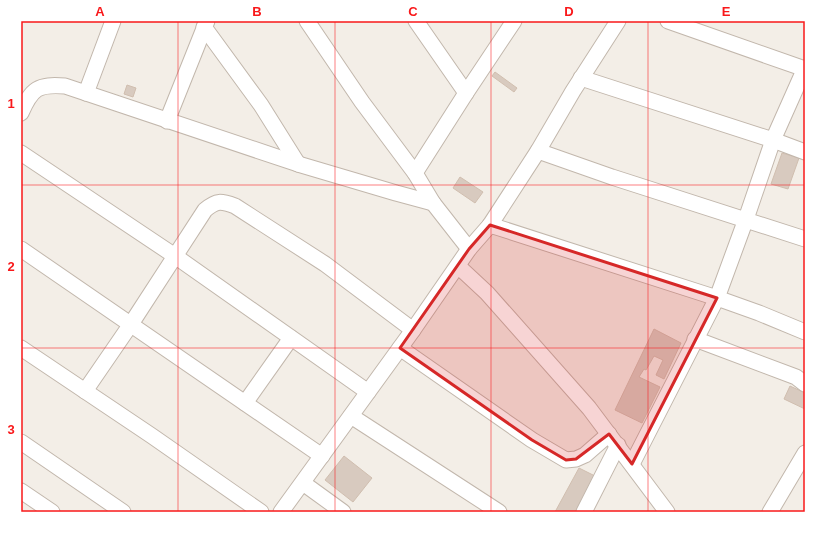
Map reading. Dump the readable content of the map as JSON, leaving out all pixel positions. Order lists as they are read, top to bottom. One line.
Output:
{"grid":{"columns":["A","B","C","D","E"],"rows":["1","2","3"]}}
